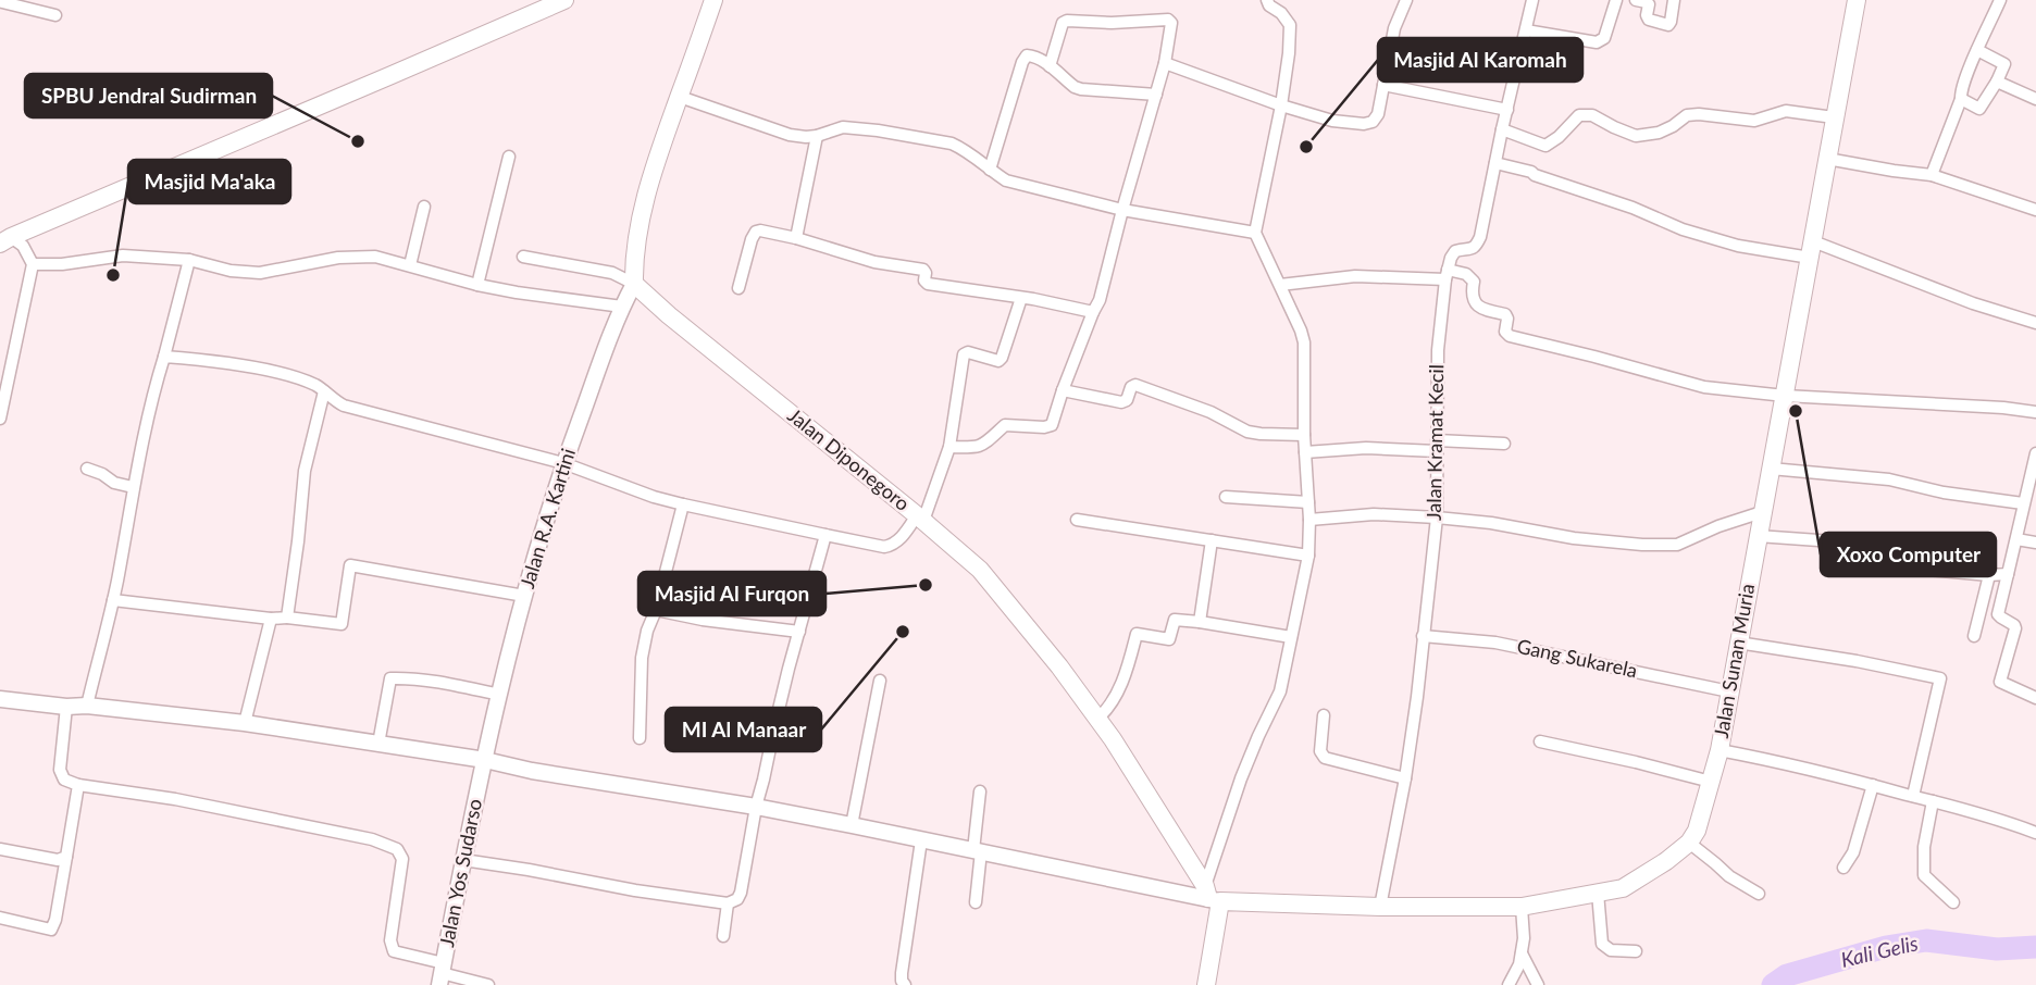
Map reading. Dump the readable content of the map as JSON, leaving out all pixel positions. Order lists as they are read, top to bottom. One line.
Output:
{"streets":{"main road":["Jalan Diponegoro","Jalan Sunan Muria"],"street":["Jalan Kramat Kecil","Jalan R.A. Kartini","Gang Sukarela","Jalan Yos Sudarso"]},"crossings":[["Jalan Kramat Kecil","Gang Sukarela"],["Jalan Diponegoro","Jalan R.A. Kartini"],["Jalan R.A. Kartini","Jalan Yos Sudarso"],["Gang Sukarela","Jalan Sunan Muria"]],"water":["Kali Gelis"],"places":["SPBU Jendral Sudirman","Masjid Al Karomah","Masjid Ma'aka","Xoxo Computer","Masjid Al Furqon","MI Al Manaar"]}
